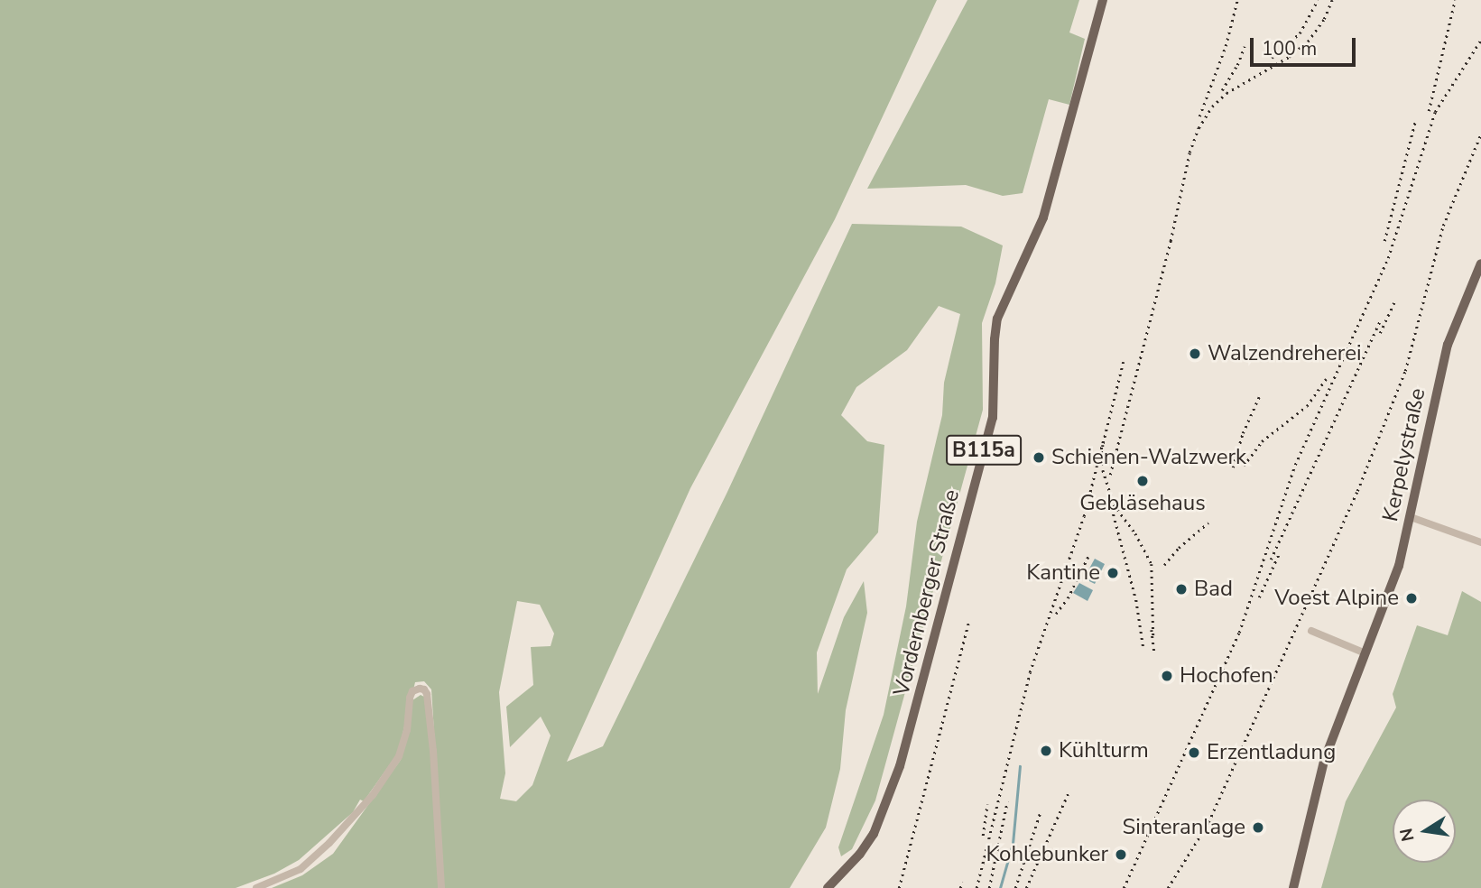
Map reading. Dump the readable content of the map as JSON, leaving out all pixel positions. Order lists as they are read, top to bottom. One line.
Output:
{"streets":{"main road":["B115a","Kerpelystraße","Vordernberger Straße"]},"places":["Walzendreherei","Schienen-Walzwerk","Gebläsehaus","Kantine","Bad","Voest Alpine","Hochofen","Kühlturm","Erzentladung","Sinteranlage","Kohlebunker"],"scale_bar":"100 m","north":"left"}
